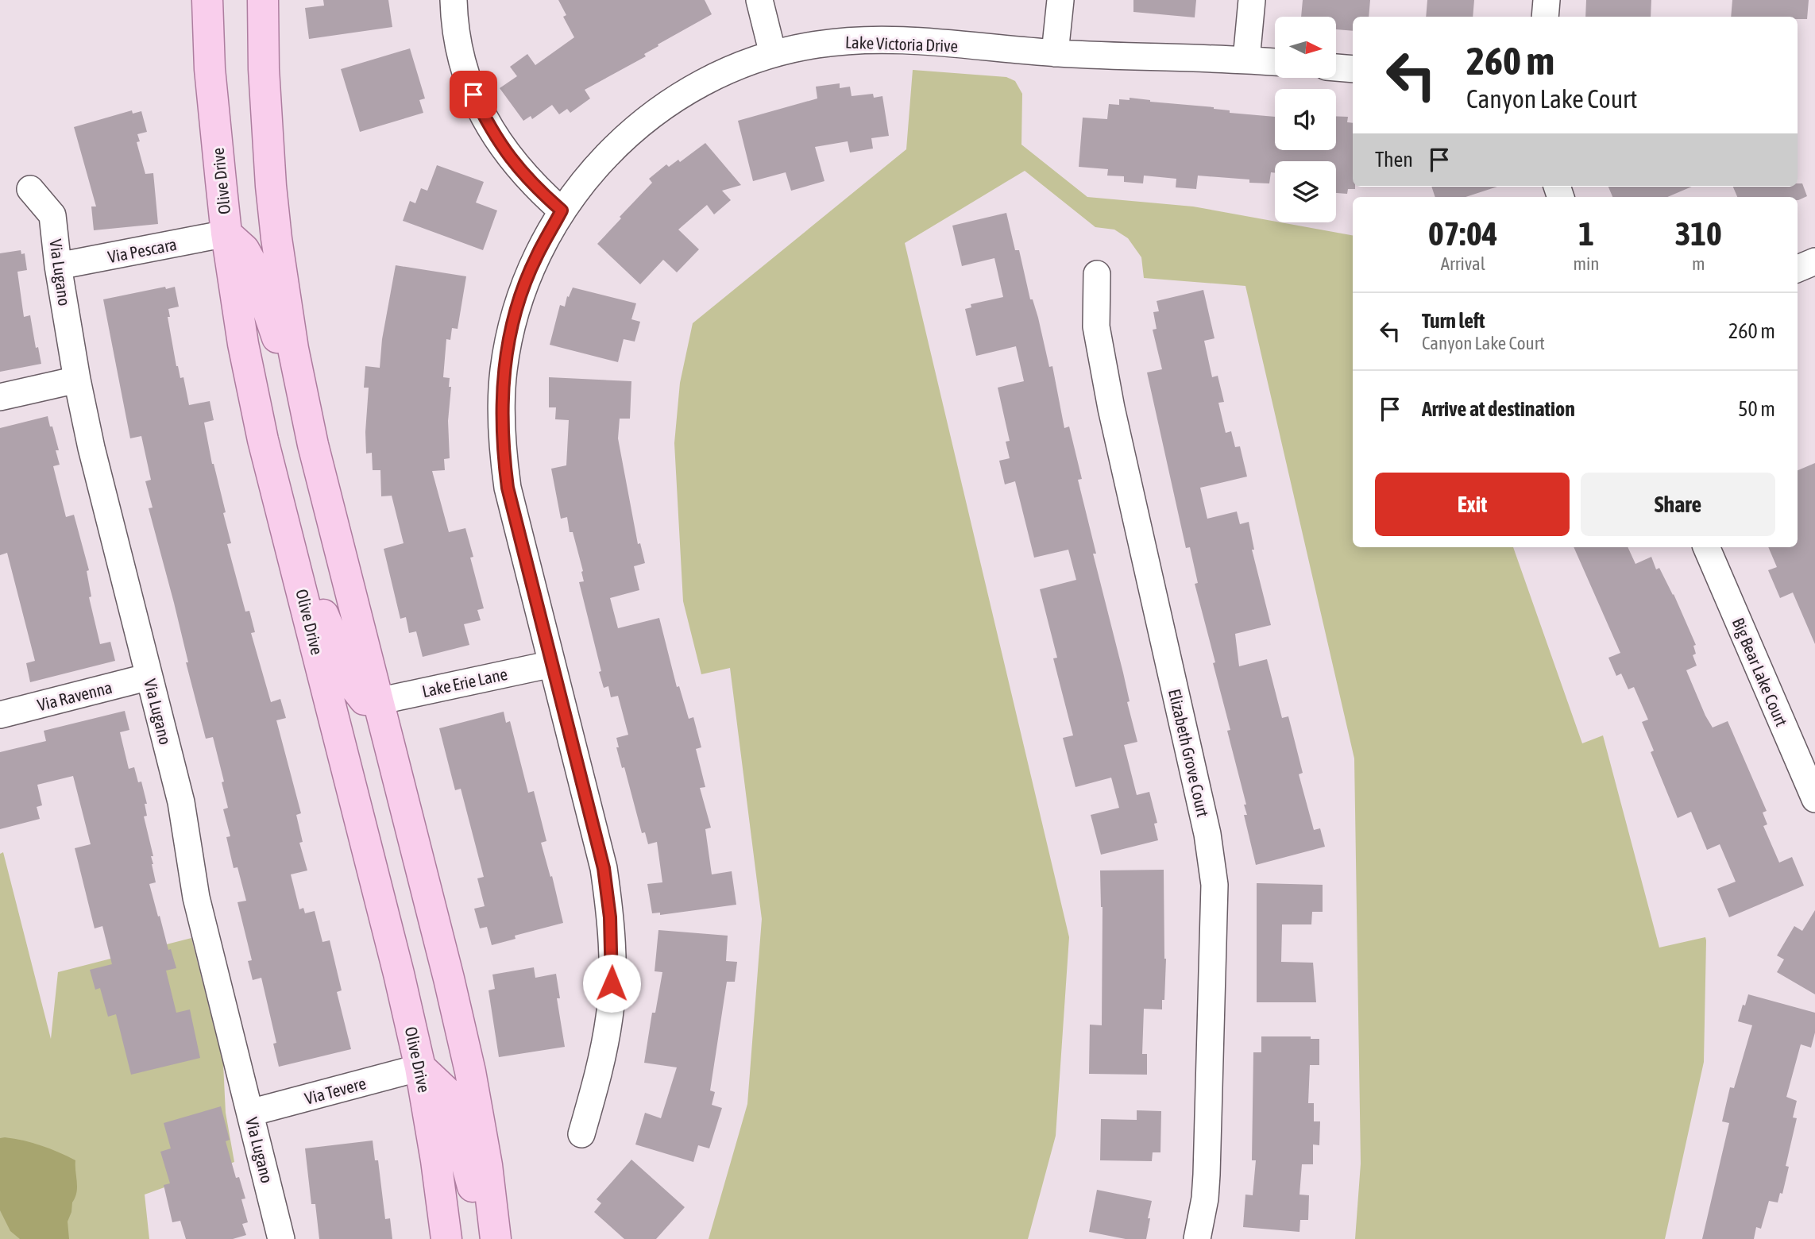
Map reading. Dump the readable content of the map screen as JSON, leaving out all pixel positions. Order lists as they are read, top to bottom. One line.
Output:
{"streets":{"main road":["Olive Drive"],"street":["Lake Victoria Drive","Via Pescara","Via Lugano","Big Bear Lake Court","Lake Erie Lane","Via Ravenna","Elizabeth Grove Court","Via Tevere"]},"crossings":[["Lake Victoria Drive","Lake Erie Lane"],["Olive Drive","Via Pescara"],["Olive Drive","Via Tevere"],["Via Pescara","Via Lugano"],["Via Lugano","Via Ravenna"],["Via Lugano","Via Tevere"]],"north":"right","page":{"turn":["260 m","Canyon Lake Court"],"then":"Then","eta":["07:04","Arrival","1","min","310","m"],"list":[{"name":"Turn left","note":"Canyon Lake Court","value":"260 m"},{"name":"Arrive at destination","value":"50 m"}],"buttons":["Exit","Share"]}}
